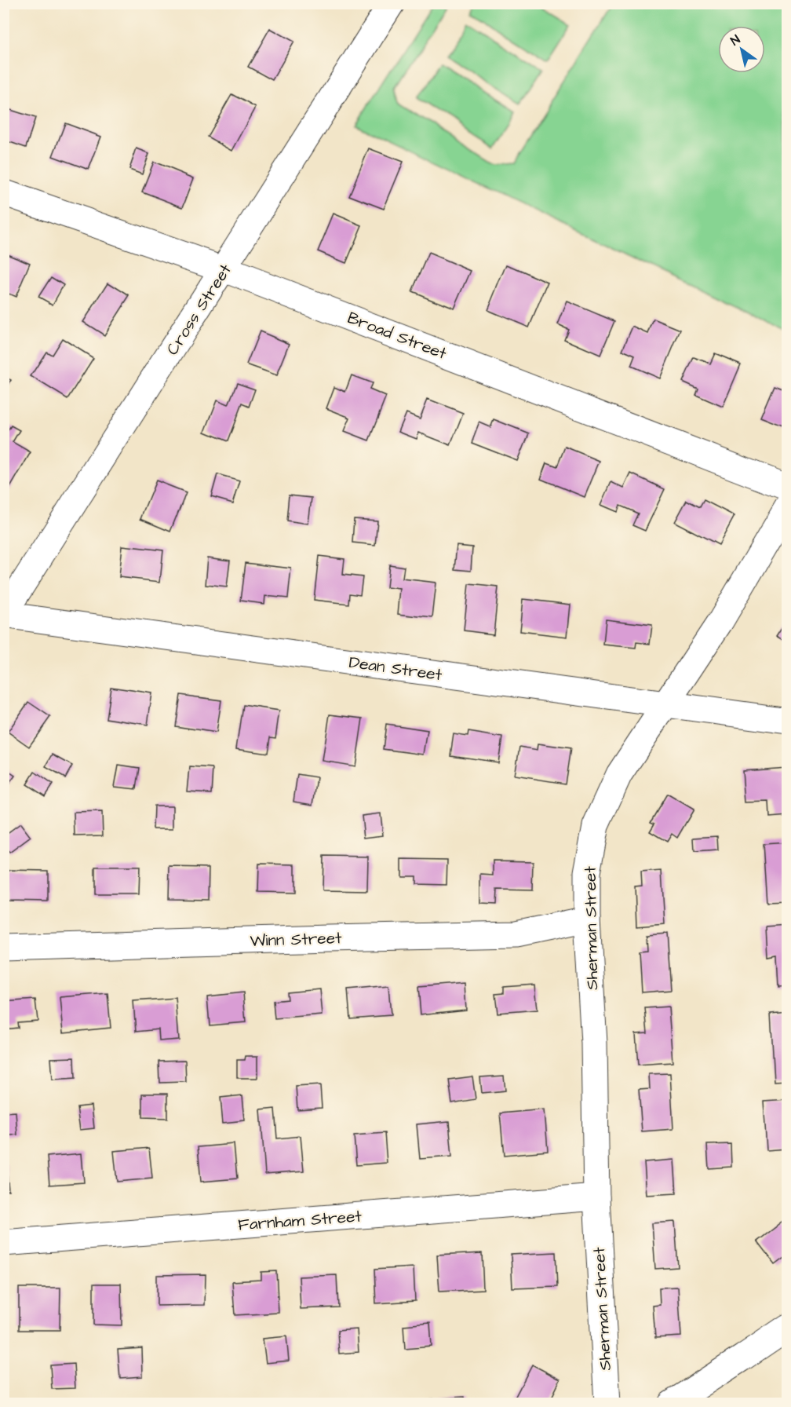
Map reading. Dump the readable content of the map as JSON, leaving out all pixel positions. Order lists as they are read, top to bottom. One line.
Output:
{"streets":{"street":["Cross Street","Broad Street","Dean Street","Sherman Street","Winn Street","Farnham Street"]},"crossings":[["Cross Street","Broad Street"],["Cross Street","Dean Street"],["Dean Street","Sherman Street"],["Sherman Street","Winn Street"],["Sherman Street","Farnham Street"]],"north":"top left"}
